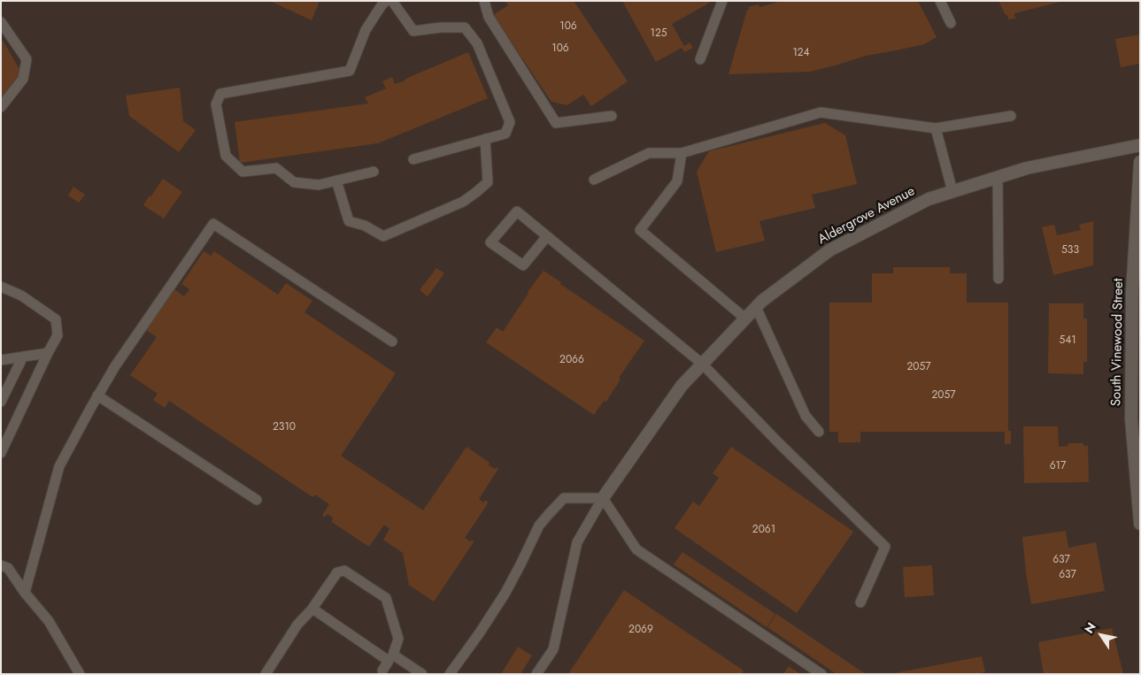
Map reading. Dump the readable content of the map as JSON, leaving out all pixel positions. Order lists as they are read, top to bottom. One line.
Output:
{"streets":{"street":["Aldergrove Avenue","South Vinewood Street"]},"house_numbers":["106","125","106","124","533","541","2066","2057","2057","2310","617","2061","637","637","2069"],"north":"top left"}
